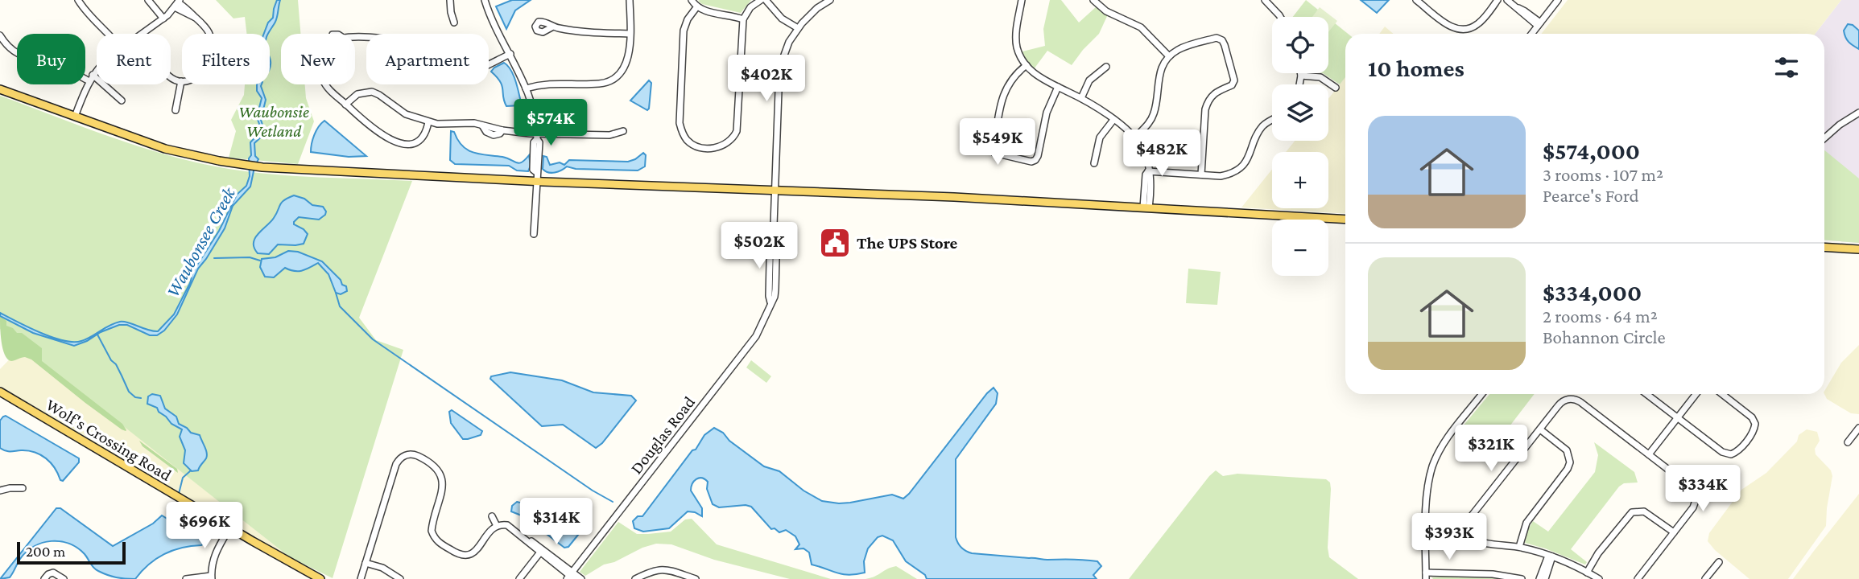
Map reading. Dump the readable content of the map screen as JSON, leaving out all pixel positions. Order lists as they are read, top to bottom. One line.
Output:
{"streets":{"main road":["Wolf's Crossing Road"],"street":["Douglas Road"]},"water":["Waubonsee Creek"],"parks":["Waubonsie Wetland"],"places":{"public building":["The UPS Store"]},"scale_bar":"200 m","page":{"map_buttons":["+","−"],"chip":["Buy","Rent","Filters","New","Apartment"],"heading":"10 homes","price":["$402K","$574K","$549K","$482K","$502K","$321K","$334K","$314K","$696K","$393K"],"list":[{"name":"$574,000","note":"3 rooms · 107 m² · Pearce's Ford"},{"name":"$334,000","note":"2 rooms · 64 m² · Bohannon Circle"}],"scale":"200 m"}}
